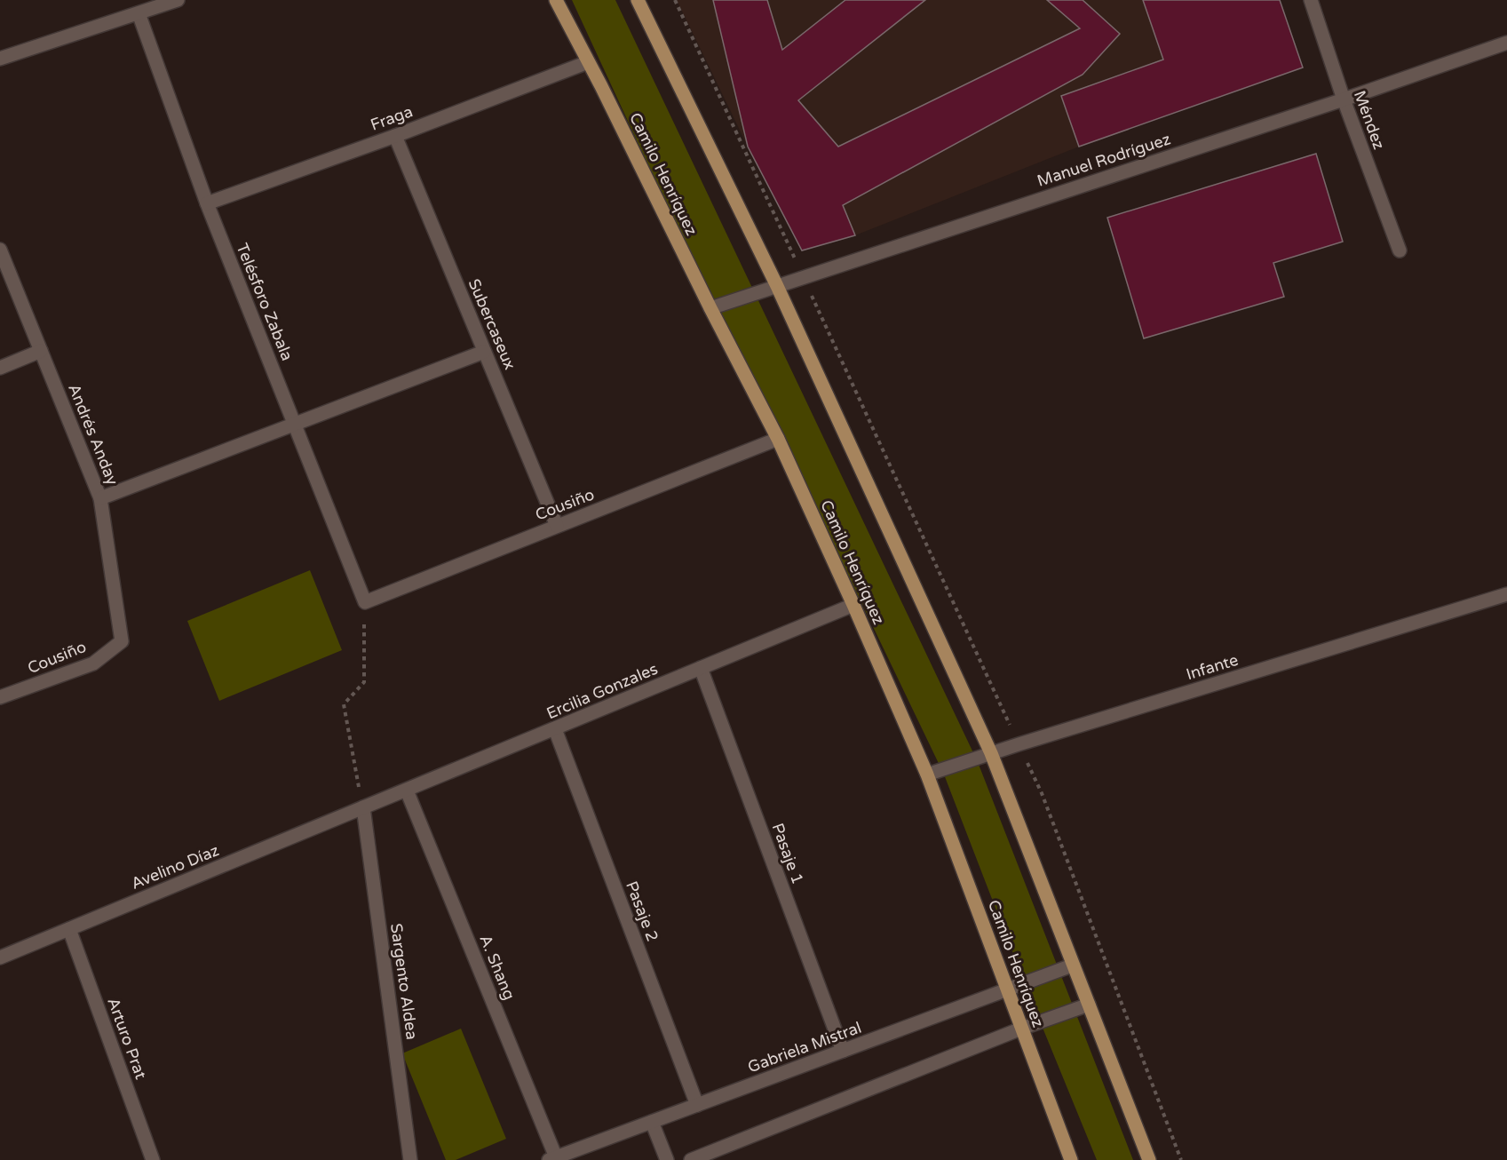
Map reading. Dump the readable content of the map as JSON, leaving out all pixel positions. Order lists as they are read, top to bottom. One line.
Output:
{"streets":{"main road":["Camilo Henríquez"],"street":["Fraga","Méndez","Manuel Rodríguez","Telésforo Zabala","Subercaseux","Andrés Anday","Cousiño","Infante","Ercilia Gonzales","Pasaje 1","Avelino Díaz","Pasaje 2","A. Shang","Sargento Aldea","Arturo Prat","Gabriela Mistral"]},"crossings":[["Fraga","Camilo Henríquez"],["Fraga","Telésforo Zabala"],["Fraga","Subercaseux"],["Méndez","Manuel Rodríguez"],["Manuel Rodríguez","Camilo Henríquez"],["Camilo Henríquez","Cousiño"],["Camilo Henríquez","Infante"],["Camilo Henríquez","Ercilia Gonzales"],["Camilo Henríquez","Gabriela Mistral"],["Telésforo Zabala","Cousiño"],["Subercaseux","Cousiño"],["Andrés Anday","Cousiño"],["Ercilia Gonzales","Pasaje 1"],["Ercilia Gonzales","Avelino Díaz"],["Ercilia Gonzales","Pasaje 2"],["Ercilia Gonzales","A. Shang"],["Ercilia Gonzales","Sargento Aldea"],["Pasaje 1","Gabriela Mistral"],["Avelino Díaz","Sargento Aldea"],["Avelino Díaz","Arturo Prat"],["Pasaje 2","Gabriela Mistral"],["A. Shang","Gabriela Mistral"]]}
